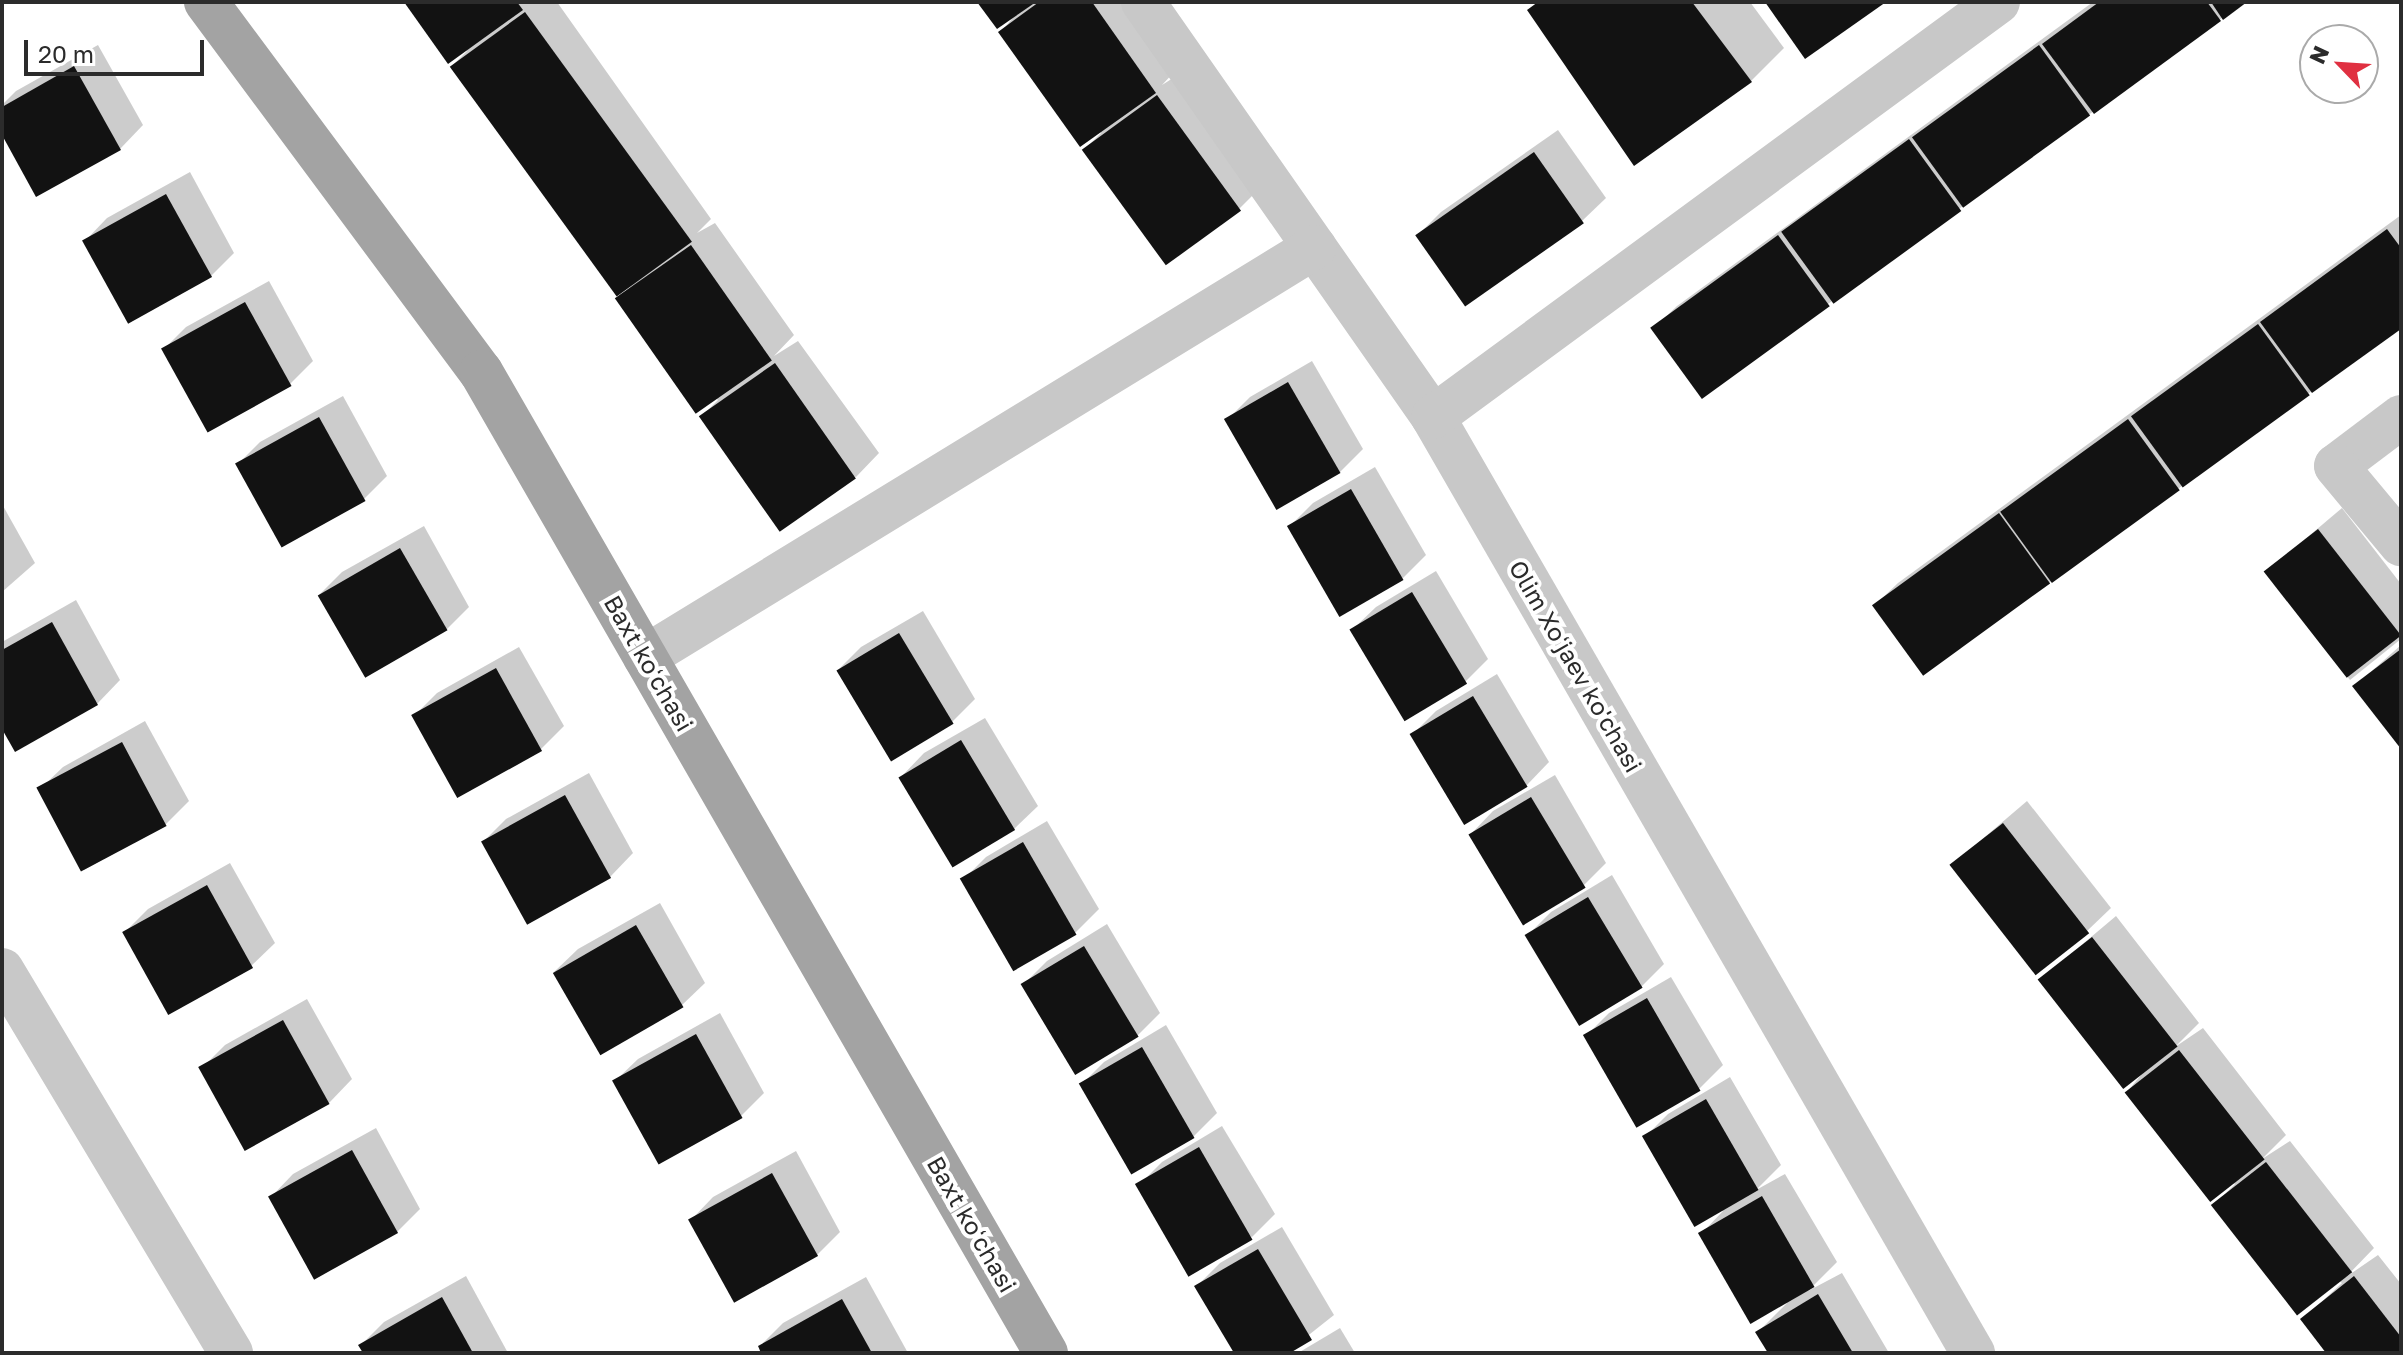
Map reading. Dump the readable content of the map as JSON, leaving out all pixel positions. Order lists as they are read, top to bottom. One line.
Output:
{"streets":{"main road":["Baxt koʻchasi"],"street":["Olim Xoʻjaev ko'chasi"]},"scale_bar":"20 m","north":"top left"}
